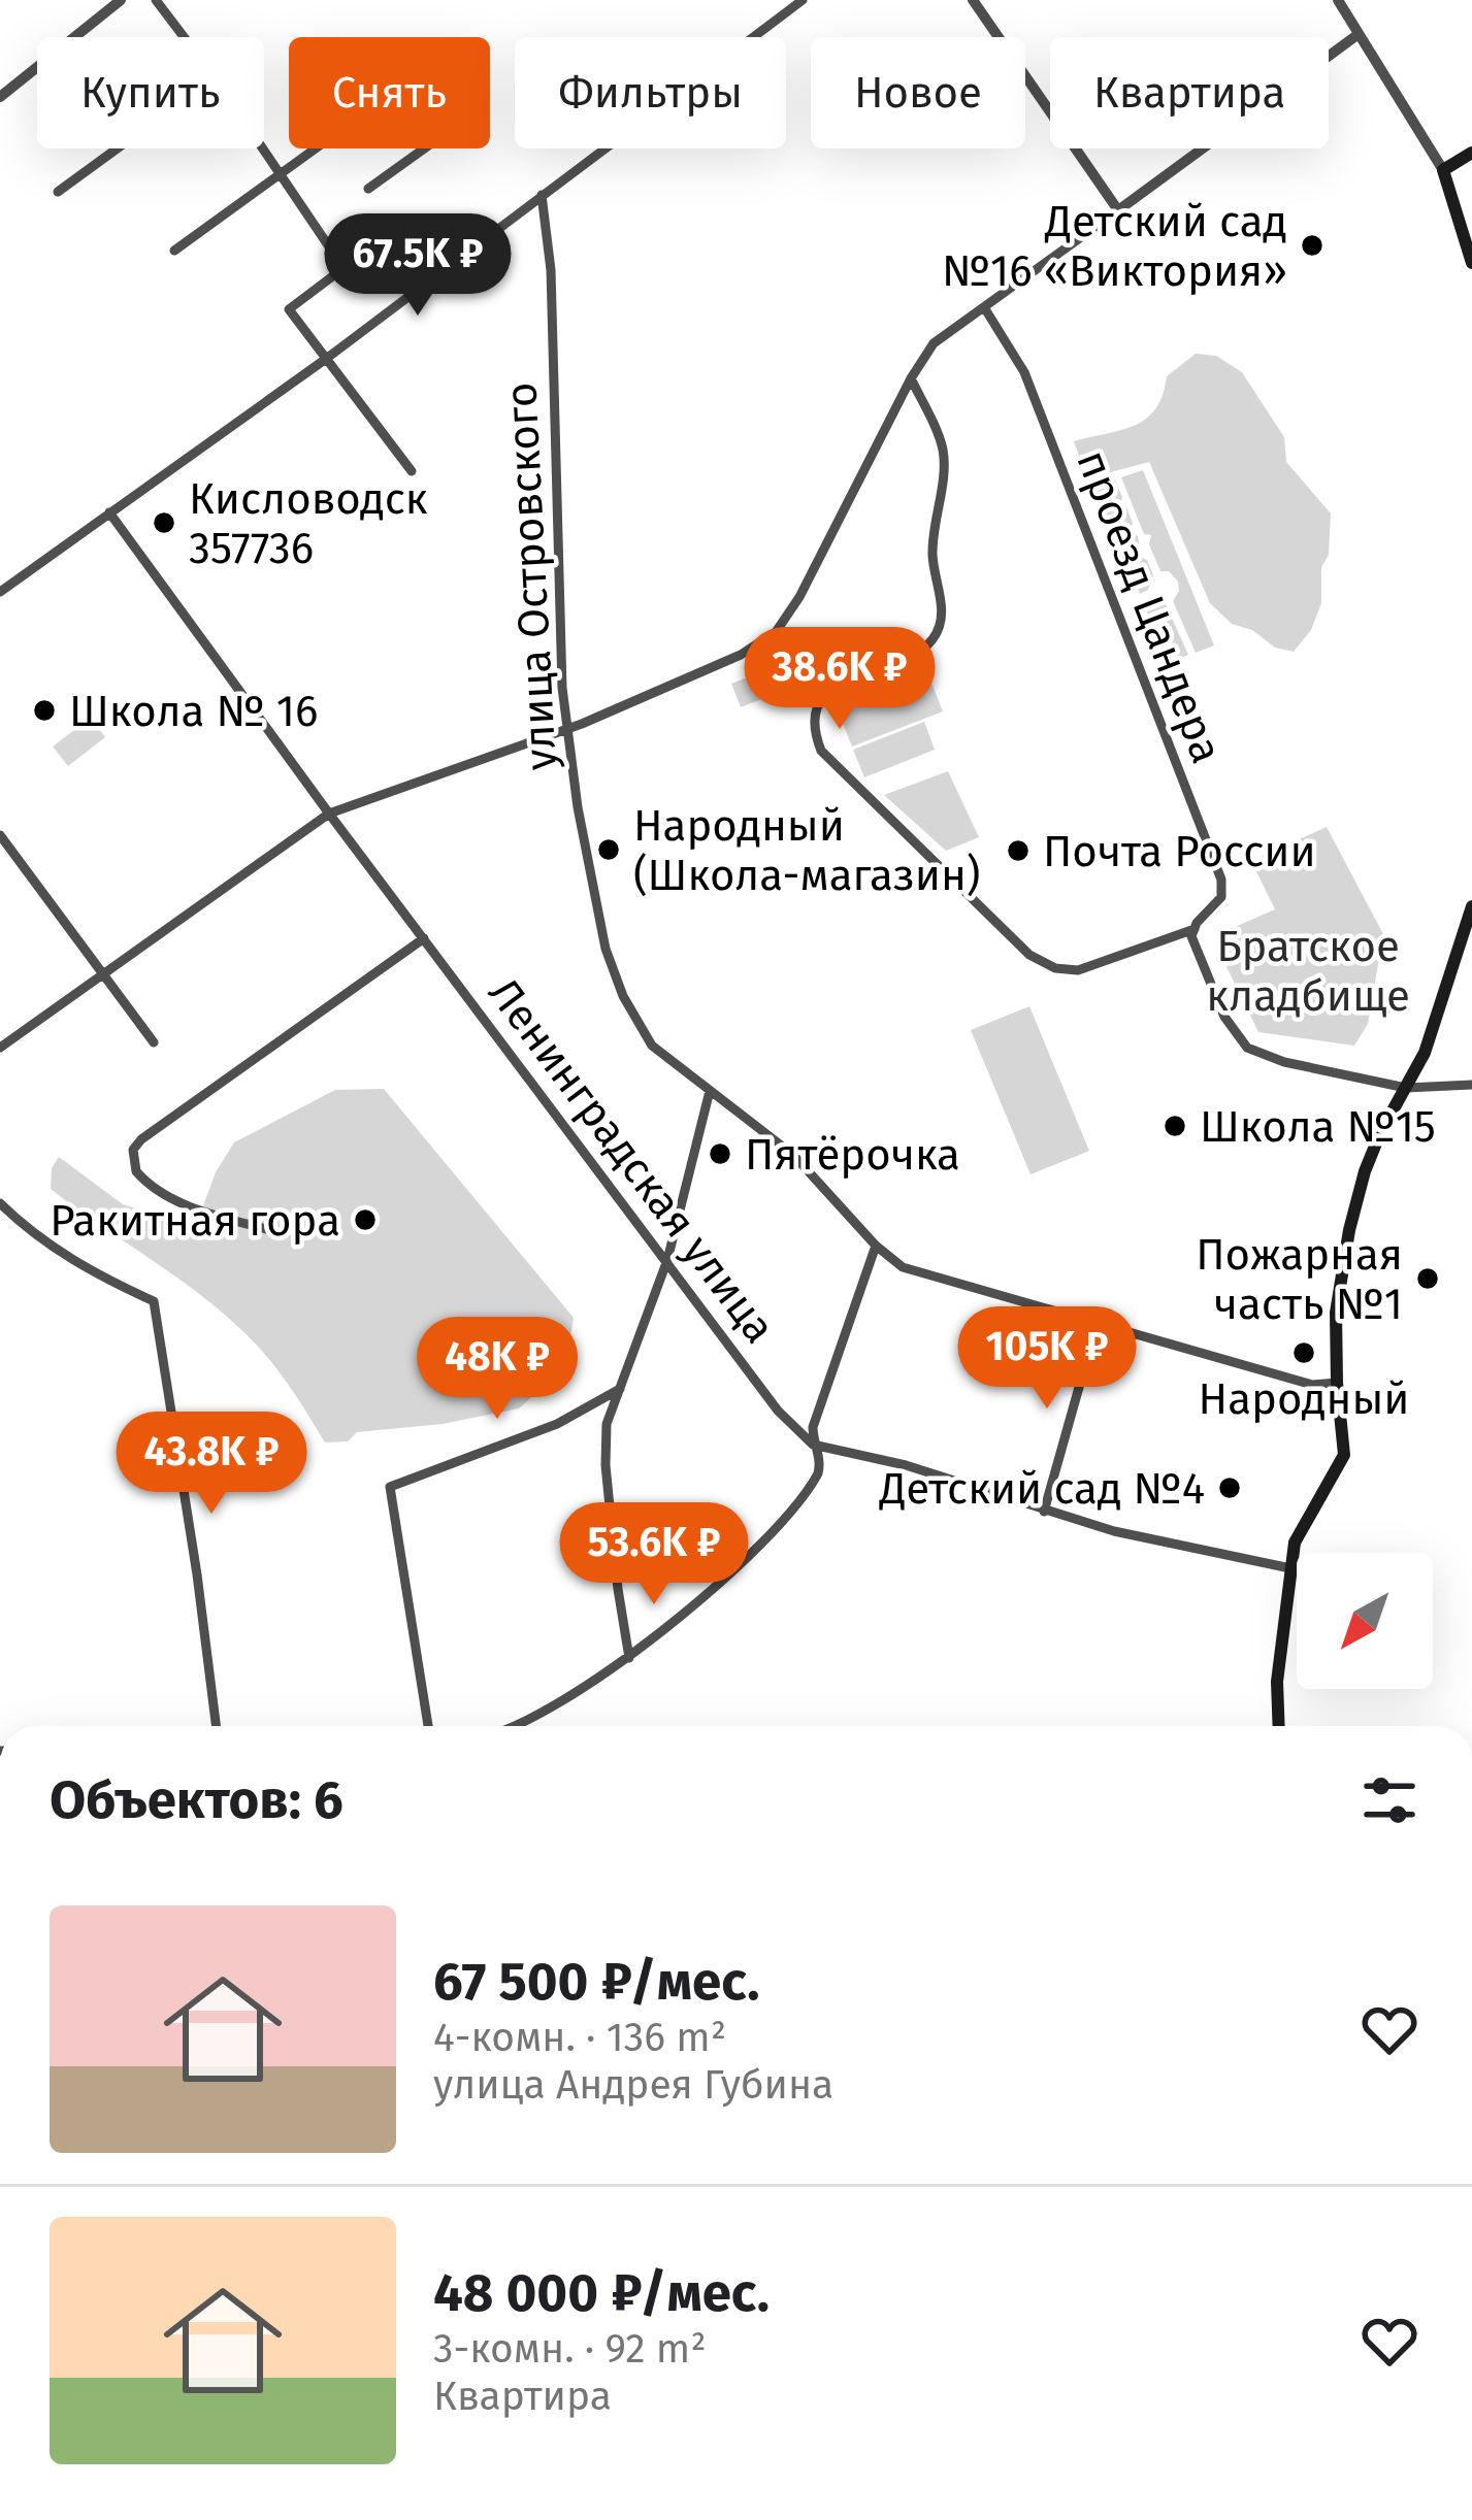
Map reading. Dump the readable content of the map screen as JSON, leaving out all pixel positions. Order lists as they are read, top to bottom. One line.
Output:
{"streets":{"street":["улица Островского","проезд Цандера","Ленинградская улица"]},"parks":["Братское кладбище"],"places":["Детский сад №16 «Виктория»","Кисловодск 357736","Школа № 16","Народный (Школа-магазин)","Почта России","Школа №15","Пятёрочка","Ракитная гора","Пожарная часть №1","Народный","Детский сад №4"],"north":"bottom left","page":{"chip":["Купить","Снять","Фильтры","Новое","Квартира"],"price":["67.5K ₽","38.6K ₽","105K ₽","48K ₽","43.8K ₽","53.6K ₽"],"heading":"Объектов: 6","list":[{"name":"67 500 ₽/мес.","note":"4-комн. · 136 m² · улица Андрея Губина"},{"name":"48 000 ₽/мес.","note":"3-комн. · 92 m² · Квартира"}]}}
